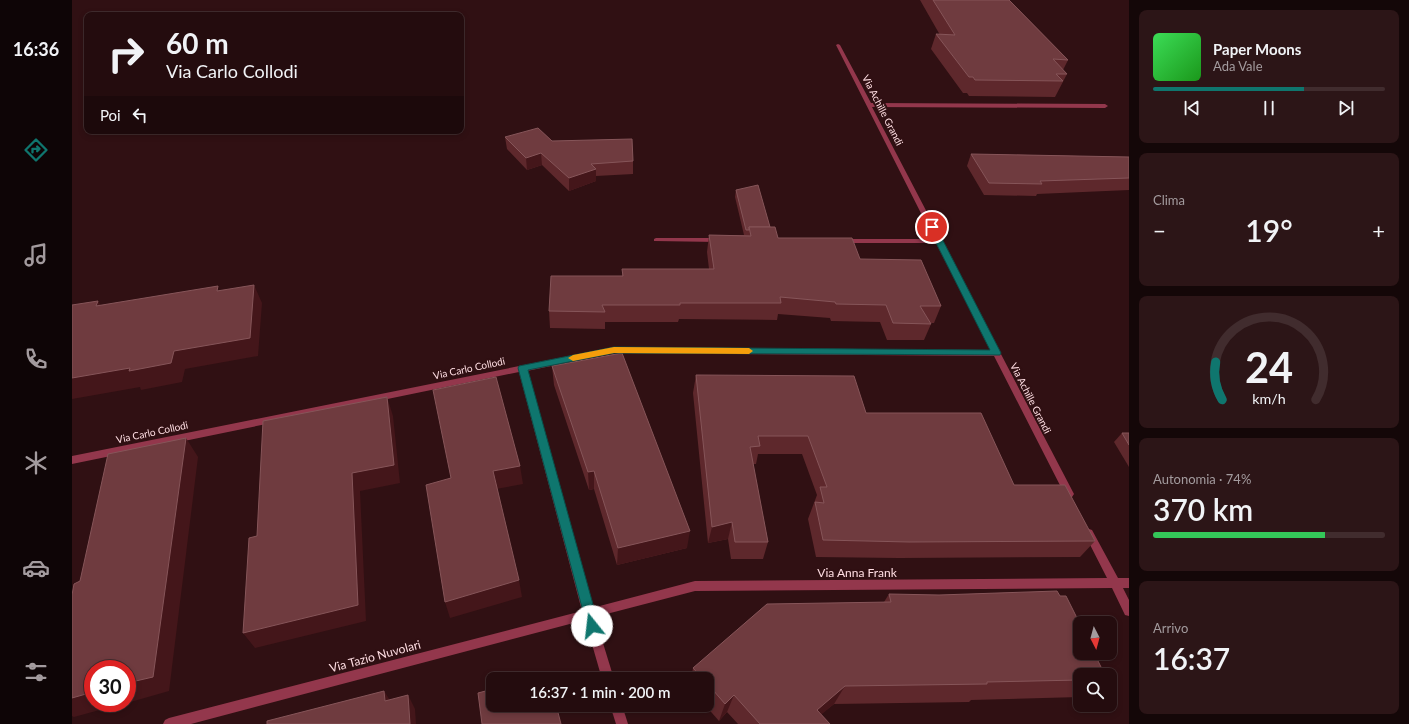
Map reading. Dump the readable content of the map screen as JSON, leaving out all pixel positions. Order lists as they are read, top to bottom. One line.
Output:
{"streets":{"street":["Via Achille Grandi","Via Carlo Collodi","Via Anna Frank","Via Tazio Nuvolari"]},"crossings":[["Via Achille Grandi","Via Carlo Collodi"],["Via Anna Frank","Via Tazio Nuvolari"]],"north":"bottom","page":{"tabs":"16:36","turn":["60 m","Via Carlo Collodi"],"song":["Paper Moons","Ada Vale"],"then":"Poi","tile":["Clima",["Autonomia · 74%","370 km"],["Arrivo","16:37"]],"heat":["−","19°","+"],"limit":"30","trip":"16:37 · 1 min · 200 m","gauge":["24","km/h"]}}
